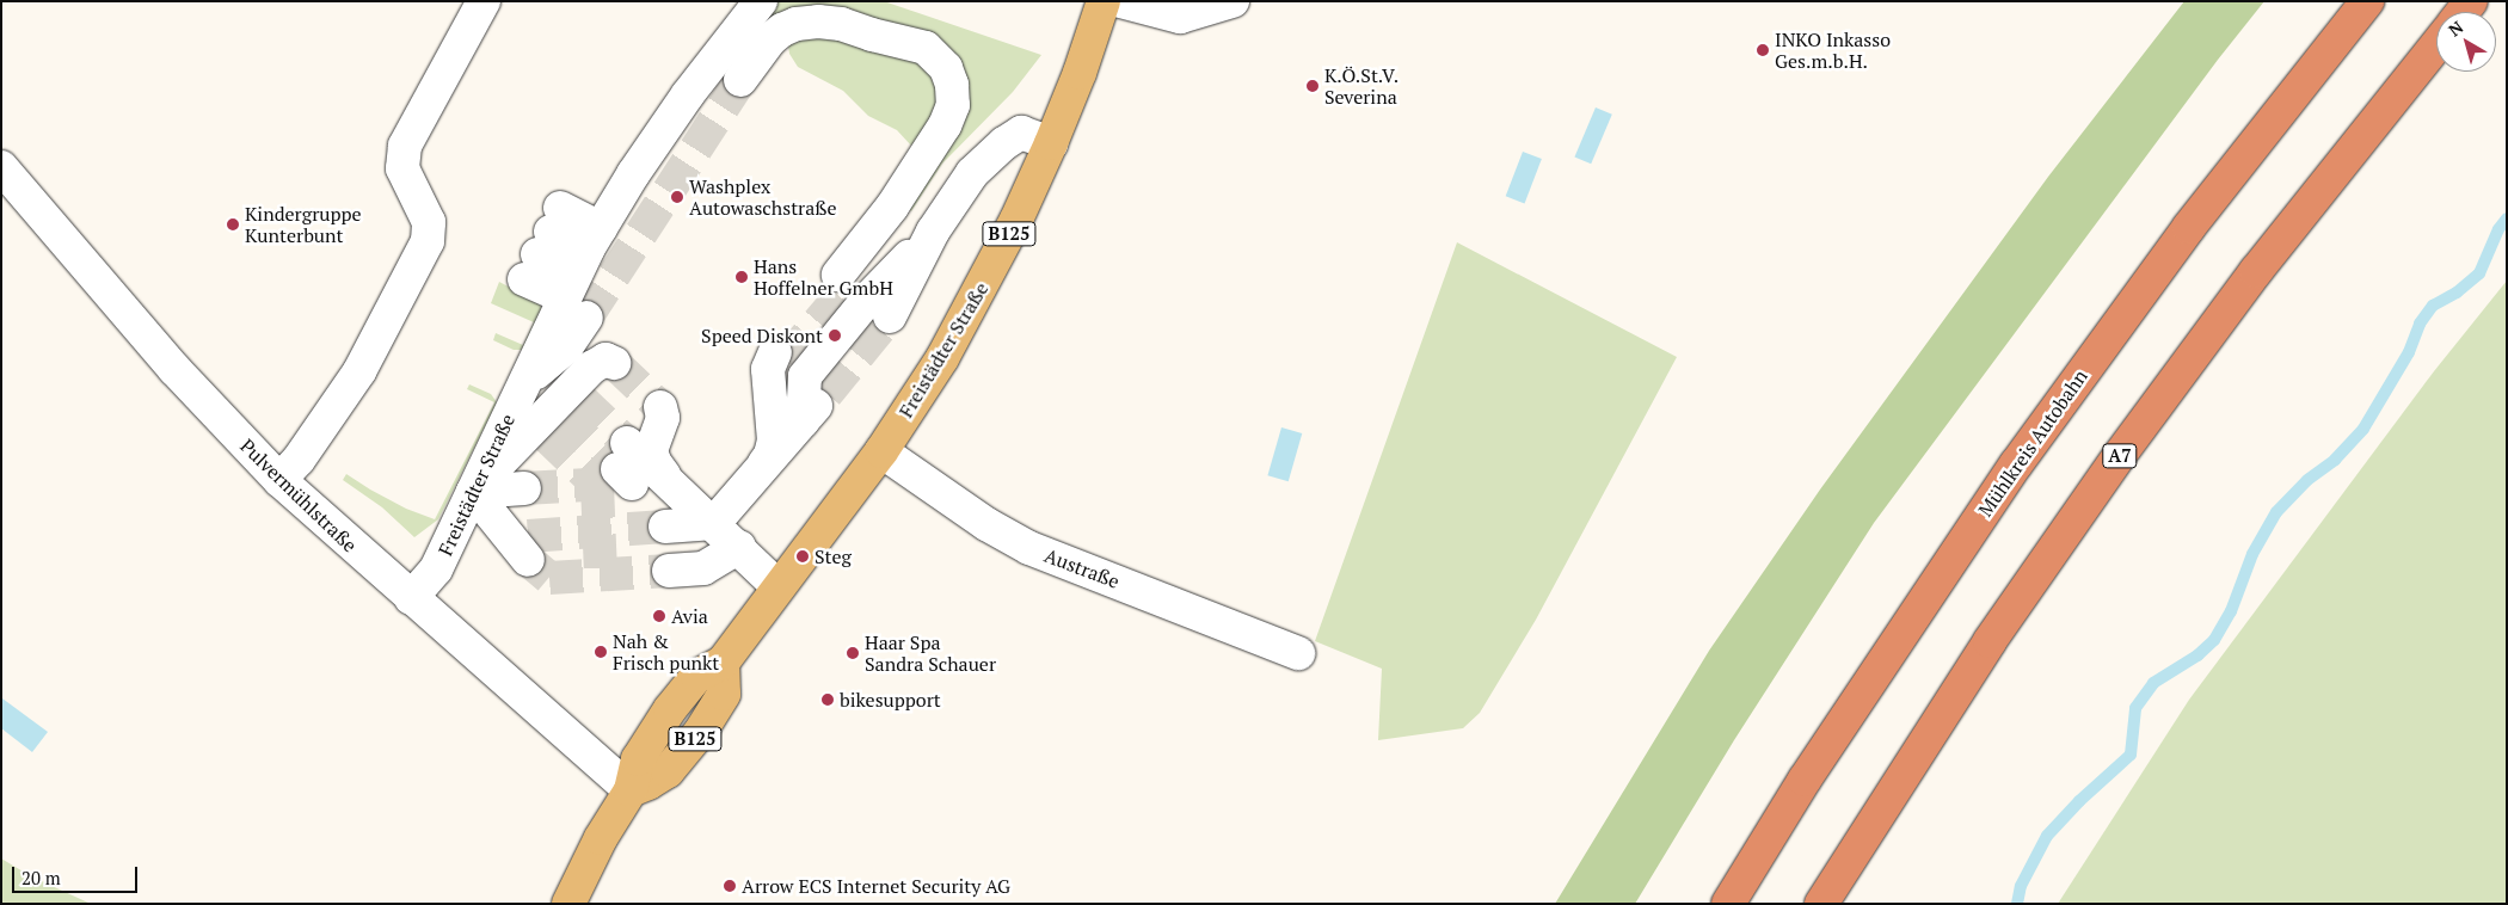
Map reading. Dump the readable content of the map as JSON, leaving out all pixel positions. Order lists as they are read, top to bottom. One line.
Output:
{"streets":{"highway":["Mühlkreis Autobahn","A7"],"main road":["B125","Freistädter Straße"],"street":["Pulvermühlstraße","Austraße"]},"crossings":[["Freistädter Straße","Pulvermühlstraße"],["Freistädter Straße","Austraße"]],"places":["INKO Inkasso Ges.m.b.H.","K.Ö.St.V. Severina","Washplex Autowaschstraße","Kindergruppe Kunterbunt","Hans Hoffelner GmbH","Speed Diskont","Steg","Avia","Nah & Frisch punkt","Haar Spa Sandra Schauer","bikesupport","Arrow ECS Internet Security AG"],"scale_bar":"20 m","north":"top left"}
